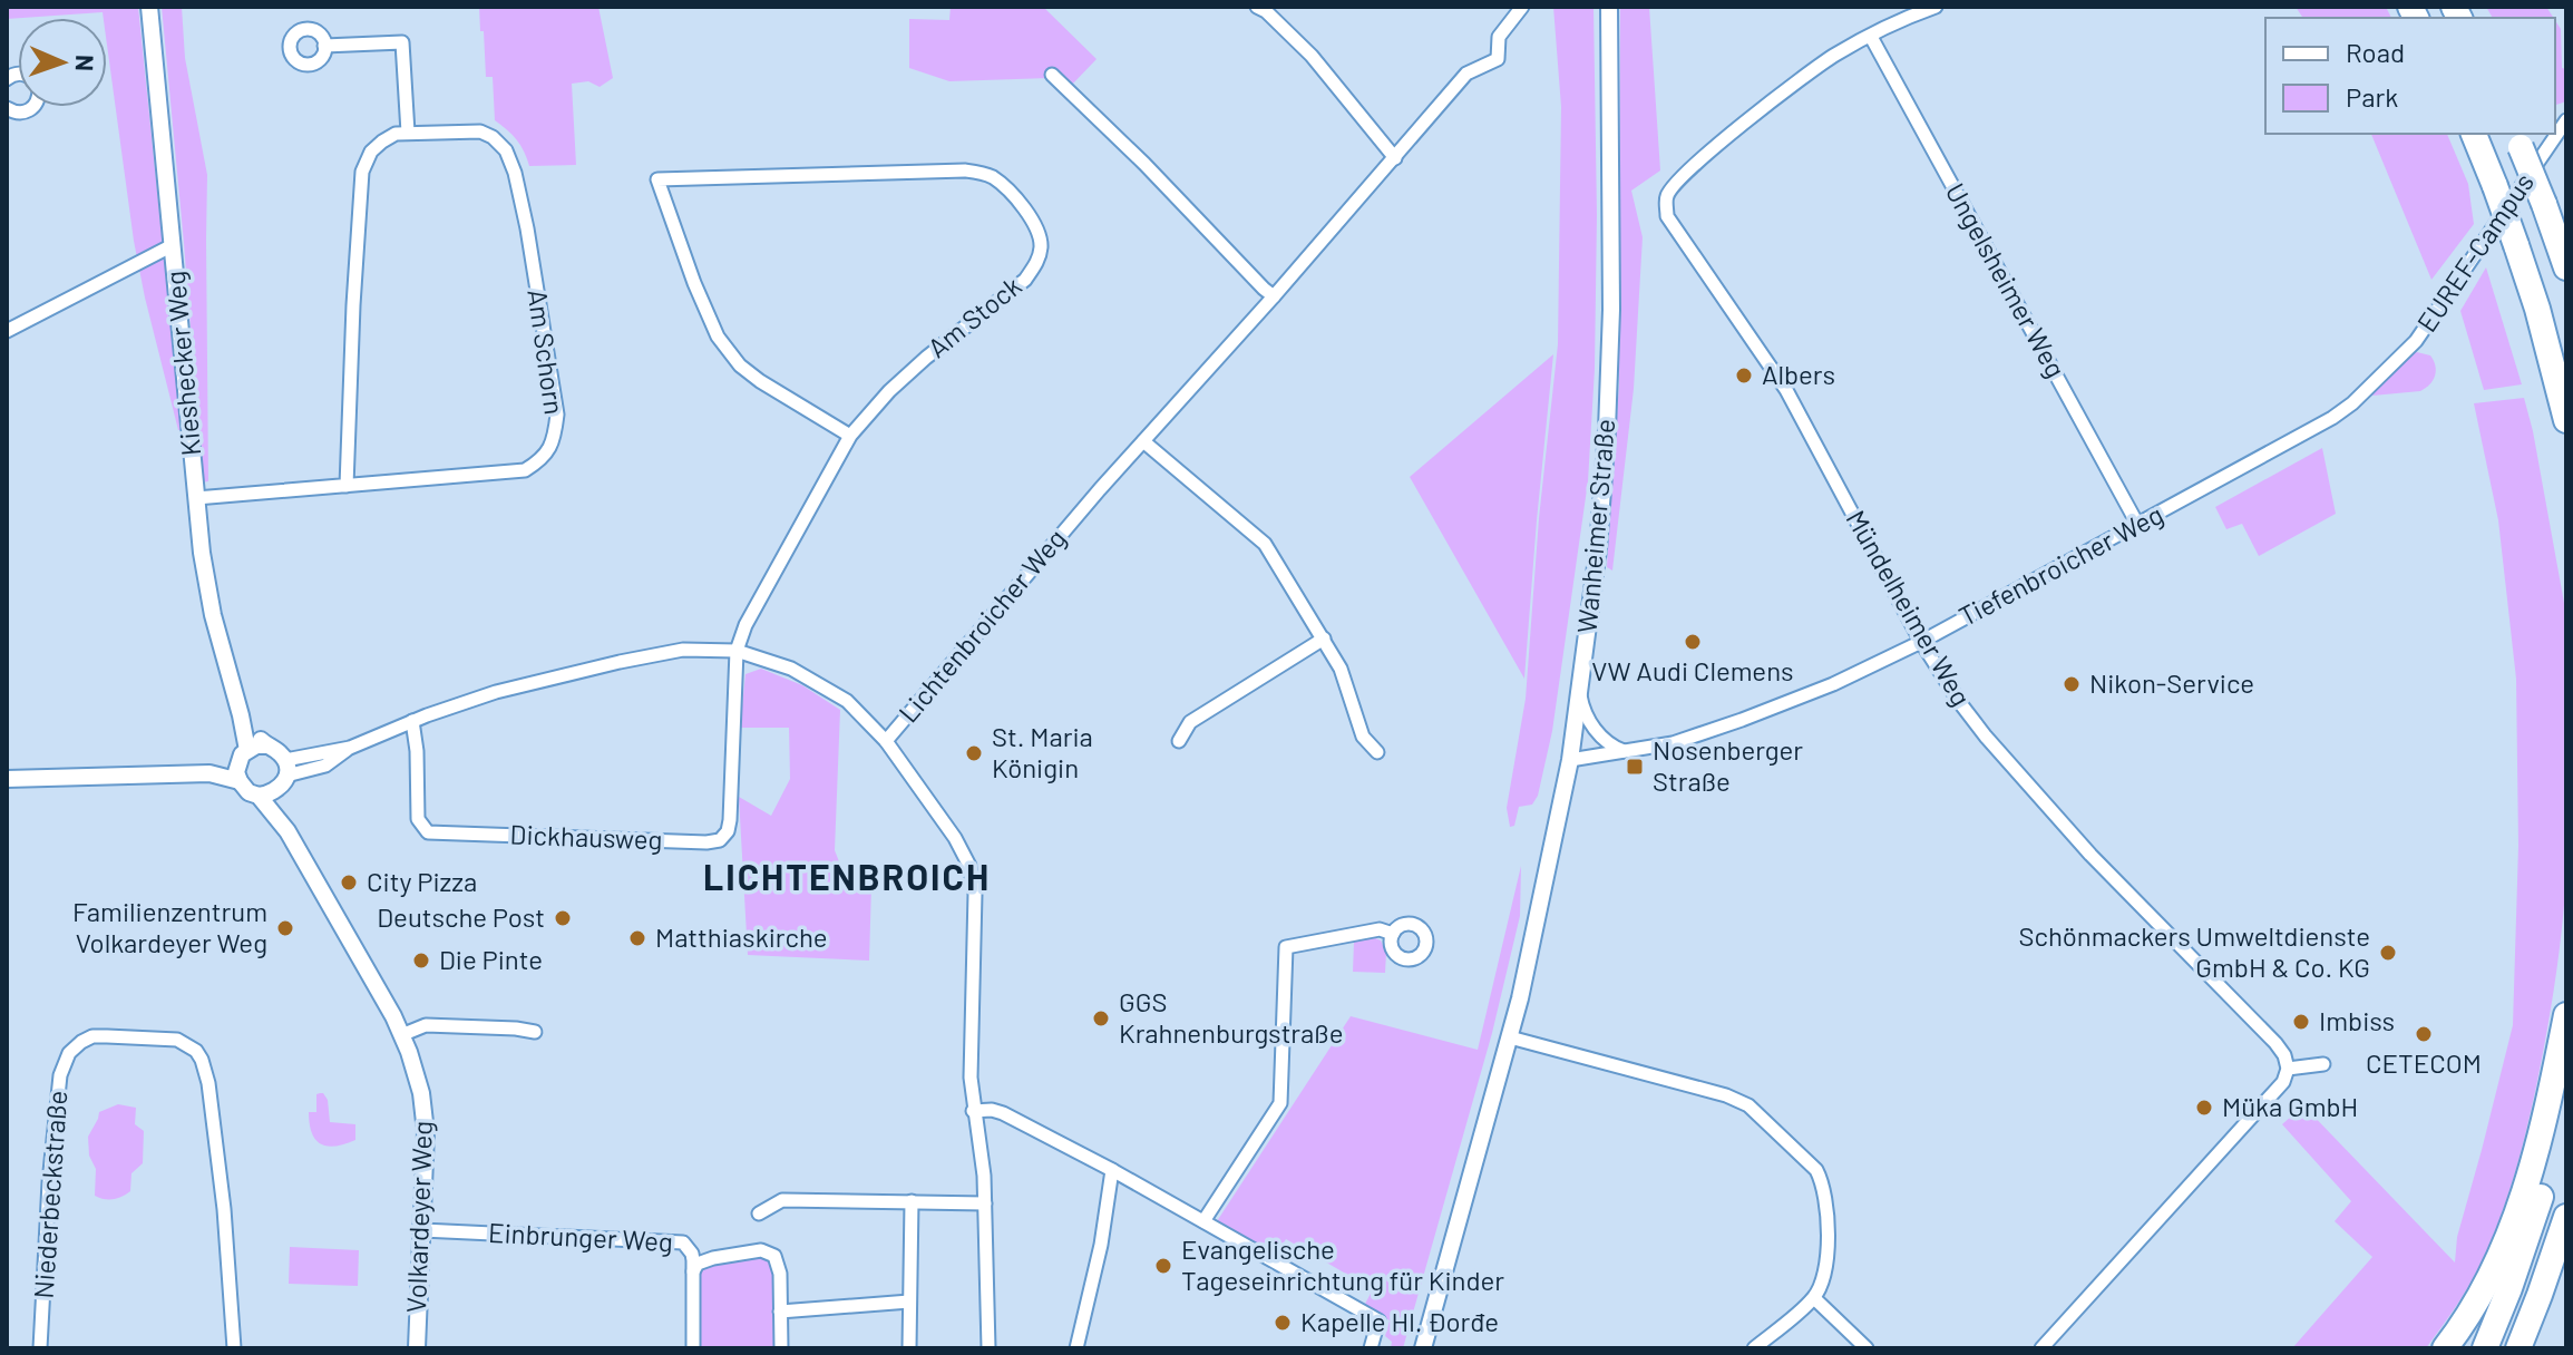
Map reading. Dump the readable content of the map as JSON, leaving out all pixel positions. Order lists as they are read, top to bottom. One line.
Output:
{"streets":{"street":["EUREF-Campus","Ungelsheimer Weg","Am Stock","Am Schorn","Kieshecker Weg","Wanheimer Straße","Tiefenbroicher Weg","Mündelheimer Weg","Lichtenbroicher Weg","Dickhausweg","Niederbeckstraße","Volkardeyer Weg","Einbrunger Weg"]},"crossings":[["EUREF-Campus","Tiefenbroicher Weg"],["Ungelsheimer Weg","Tiefenbroicher Weg"],["Ungelsheimer Weg","Mündelheimer Weg"],["Am Stock","Lichtenbroicher Weg"],["Am Stock","Dickhausweg"],["Am Schorn","Kieshecker Weg"],["Kieshecker Weg","Lichtenbroicher Weg"],["Kieshecker Weg","Volkardeyer Weg"],["Wanheimer Straße","Tiefenbroicher Weg"],["Tiefenbroicher Weg","Mündelheimer Weg"],["Lichtenbroicher Weg","Dickhausweg"],["Lichtenbroicher Weg","Volkardeyer Weg"],["Volkardeyer Weg","Einbrunger Weg"]],"districts":["LICHTENBROICH"],"places":{"other":["Albers","VW Audi Clemens","Nikon-Service","St. Maria Königin","City Pizza","Deutsche Post","Familienzentrum Volkardeyer Weg","Matthiaskirche","Schönmackers Umweltdienste GmbH & Co. KG","Die Pinte","GGS Krahnenburgstraße","Imbiss","CETECOM","Müka GmbH","Evangelische Tageseinrichtung für Kinder","Kapelle Hl. Đorđe"],"transit":["Nosenberger Straße"]},"legend":["Road","Park"],"north":"right"}
